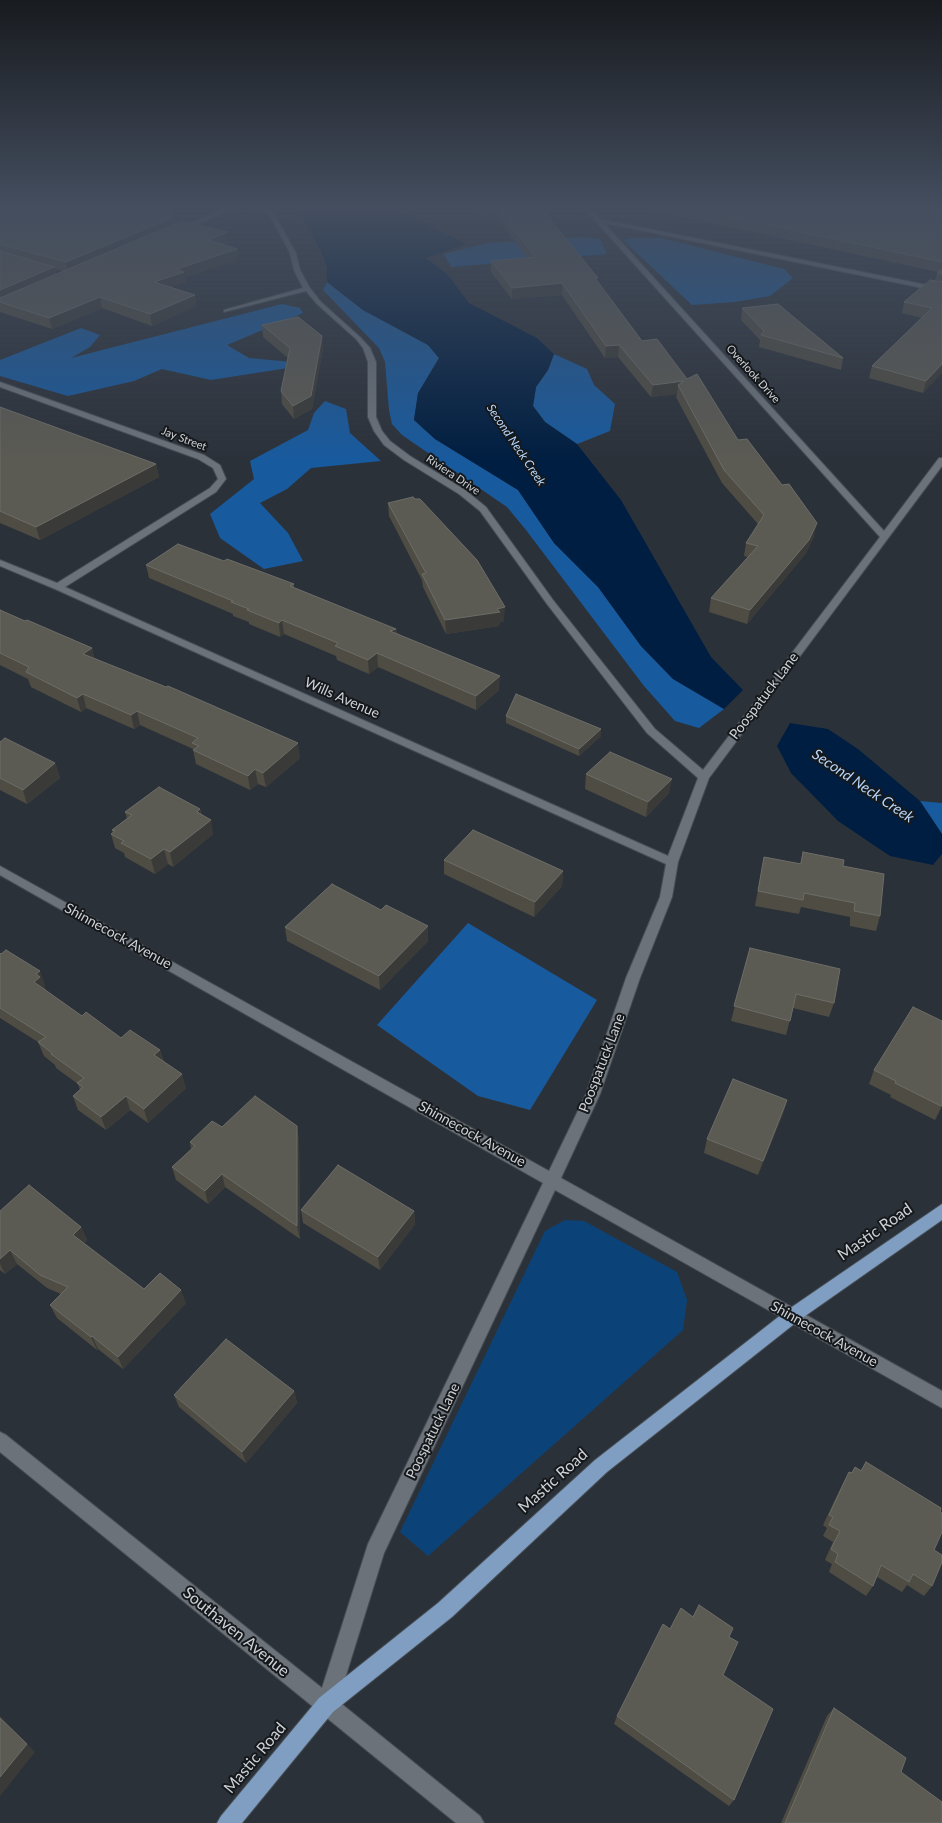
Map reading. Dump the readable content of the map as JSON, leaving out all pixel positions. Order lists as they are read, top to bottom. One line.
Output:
{"streets":{"main road":["Mastic Road"],"street":["Overlook Drive","Jay Street","Riviera Drive","Poospatuck Lane","Wills Avenue","Shinnecock Avenue","Southaven Avenue"]},"crossings":[["Overlook Drive","Poospatuck Lane"],["Jay Street","Wills Avenue"],["Riviera Drive","Poospatuck Lane"],["Poospatuck Lane","Wills Avenue"],["Poospatuck Lane","Shinnecock Avenue"],["Poospatuck Lane","Mastic Road"],["Poospatuck Lane","Southaven Avenue"],["Shinnecock Avenue","Mastic Road"],["Mastic Road","Southaven Avenue"]],"water":["Second Neck Creek"]}
